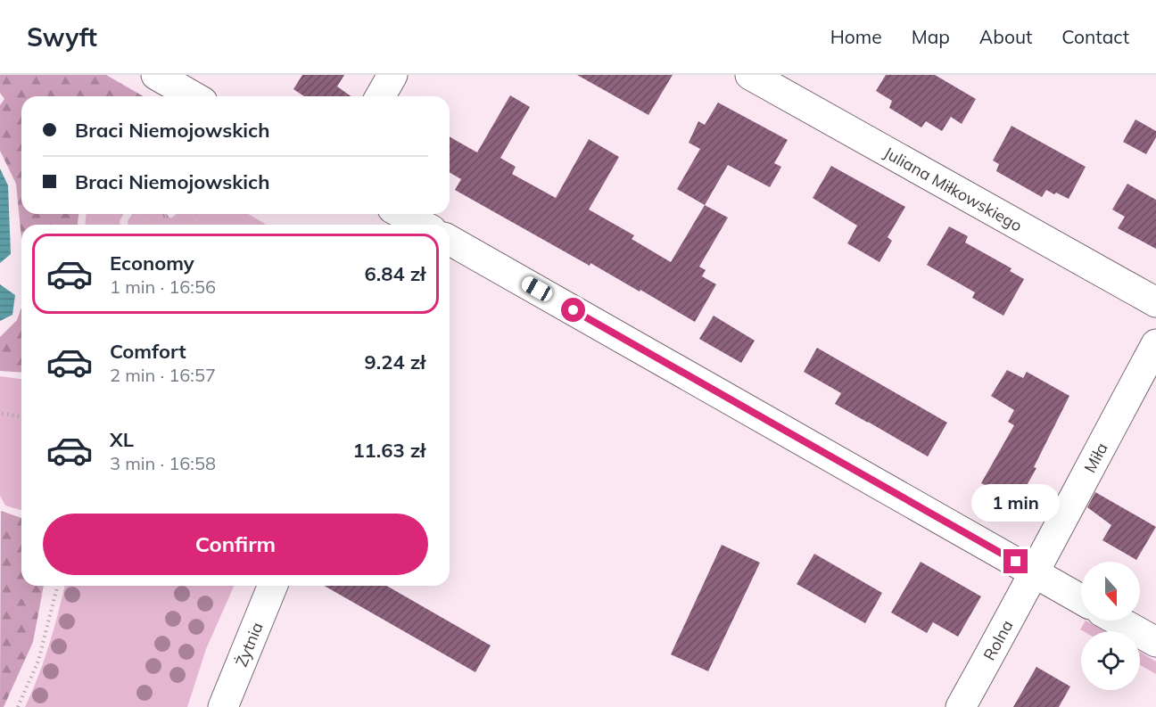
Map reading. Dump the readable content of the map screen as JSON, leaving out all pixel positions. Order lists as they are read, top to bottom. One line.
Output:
{"streets":{"street":["Juliana Miłkowskiego","Miła","Rolna","Żytnia"]},"crossings":[["Miła","Rolna"]],"north":"bottom","page":{"header":"Swyft","nav":["Home","Map","About","Contact"],"banner":["Braci Niemojowskich","Braci Niemojowskich"],"list":[{"name":"Economy","note":"1 min · 16:56","value":"6.84 zł"},{"name":"Comfort","note":"2 min · 16:57","value":"9.24 zł"},{"name":"XL","note":"3 min · 16:58","value":"11.63 zł"}],"bubble":"1 min","buttons":"Confirm"}}
